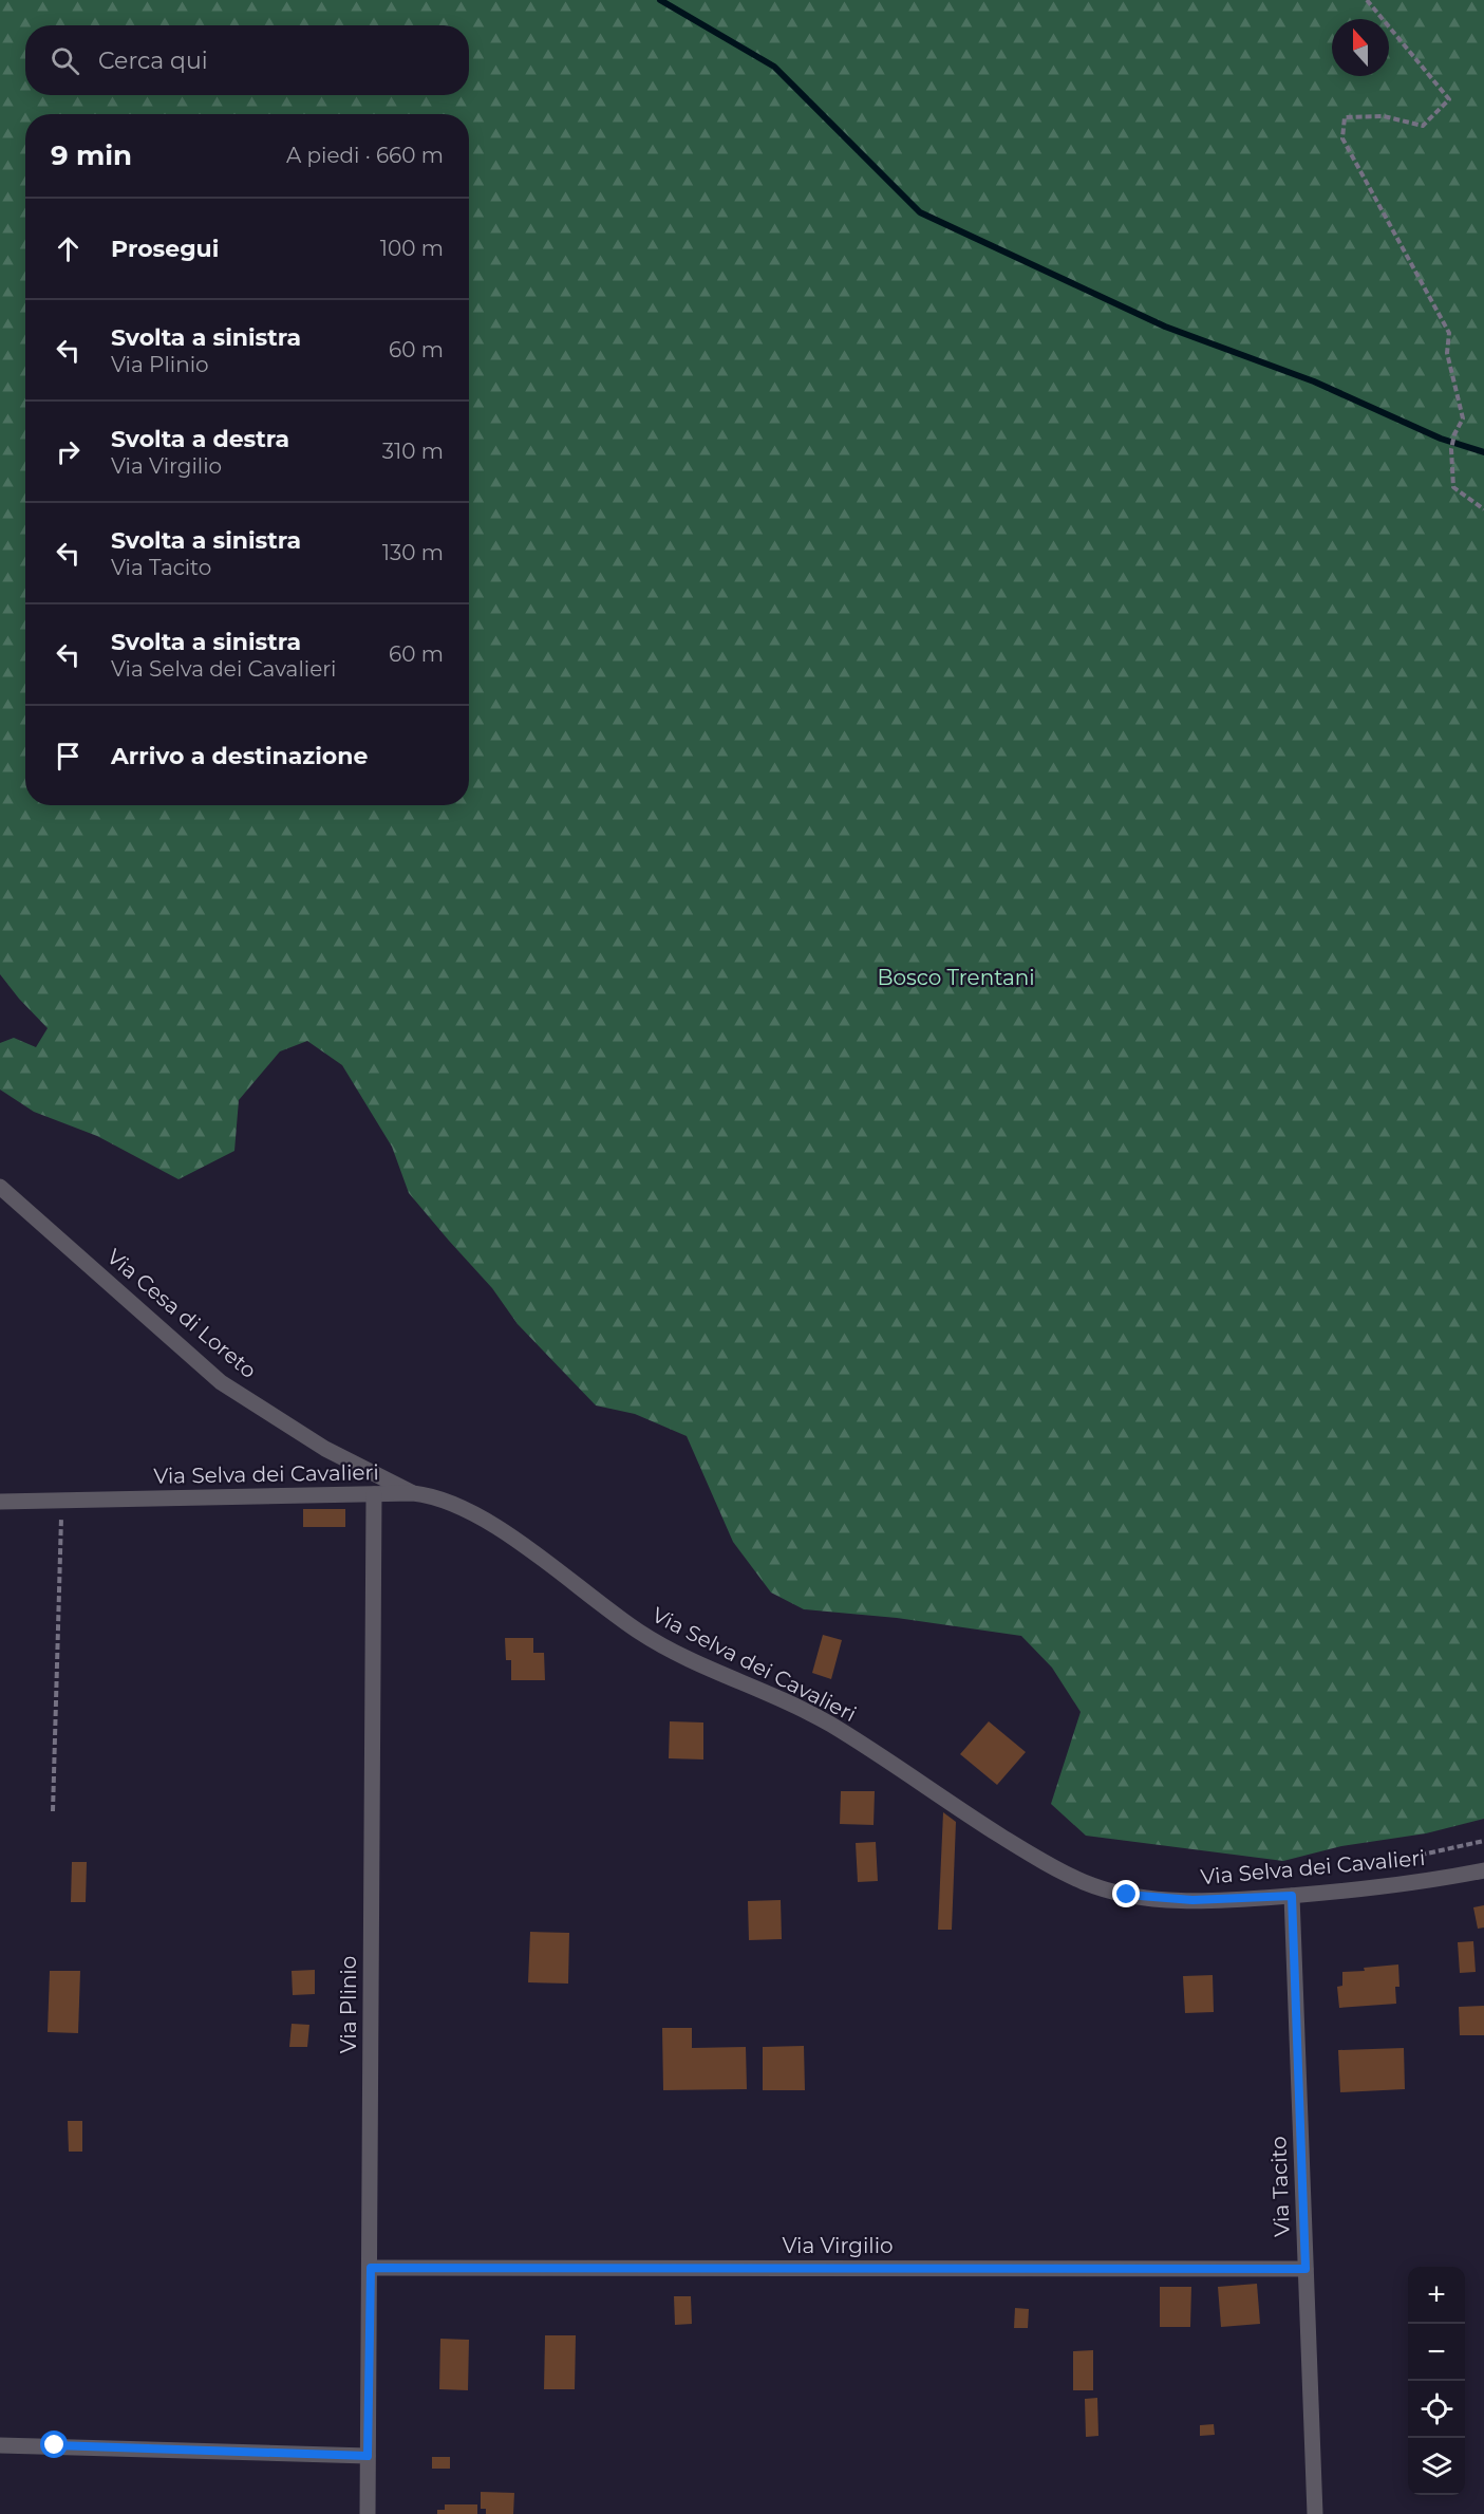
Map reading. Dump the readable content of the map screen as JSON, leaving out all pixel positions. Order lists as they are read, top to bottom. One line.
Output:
{"streets":{"street":["Via Cesa di Loreto","Via Selva dei Cavalieri","Via Plinio","Via Tacito","Via Virgilio"]},"crossings":[["Via Cesa di Loreto","Via Selva dei Cavalieri"],["Via Selva dei Cavalieri","Via Plinio"],["Via Selva dei Cavalieri","Via Tacito"],["Via Plinio","Via Virgilio"],["Via Tacito","Via Virgilio"]],"parks":["Bosco Trentani"],"north":"top","page":{"search":"Cerca qui","heading":["9 min","A piedi · 660 m"],"list":[["Prosegui","100 m"],["Svolta a sinistra","Via Plinio","60 m"],["Svolta a destra","Via Virgilio","310 m"],["Svolta a sinistra","Via Tacito","130 m"],["Svolta a sinistra","Via Selva dei Cavalieri","60 m"],"Arrivo a destinazione"],"map_buttons":["+","−"]}}
